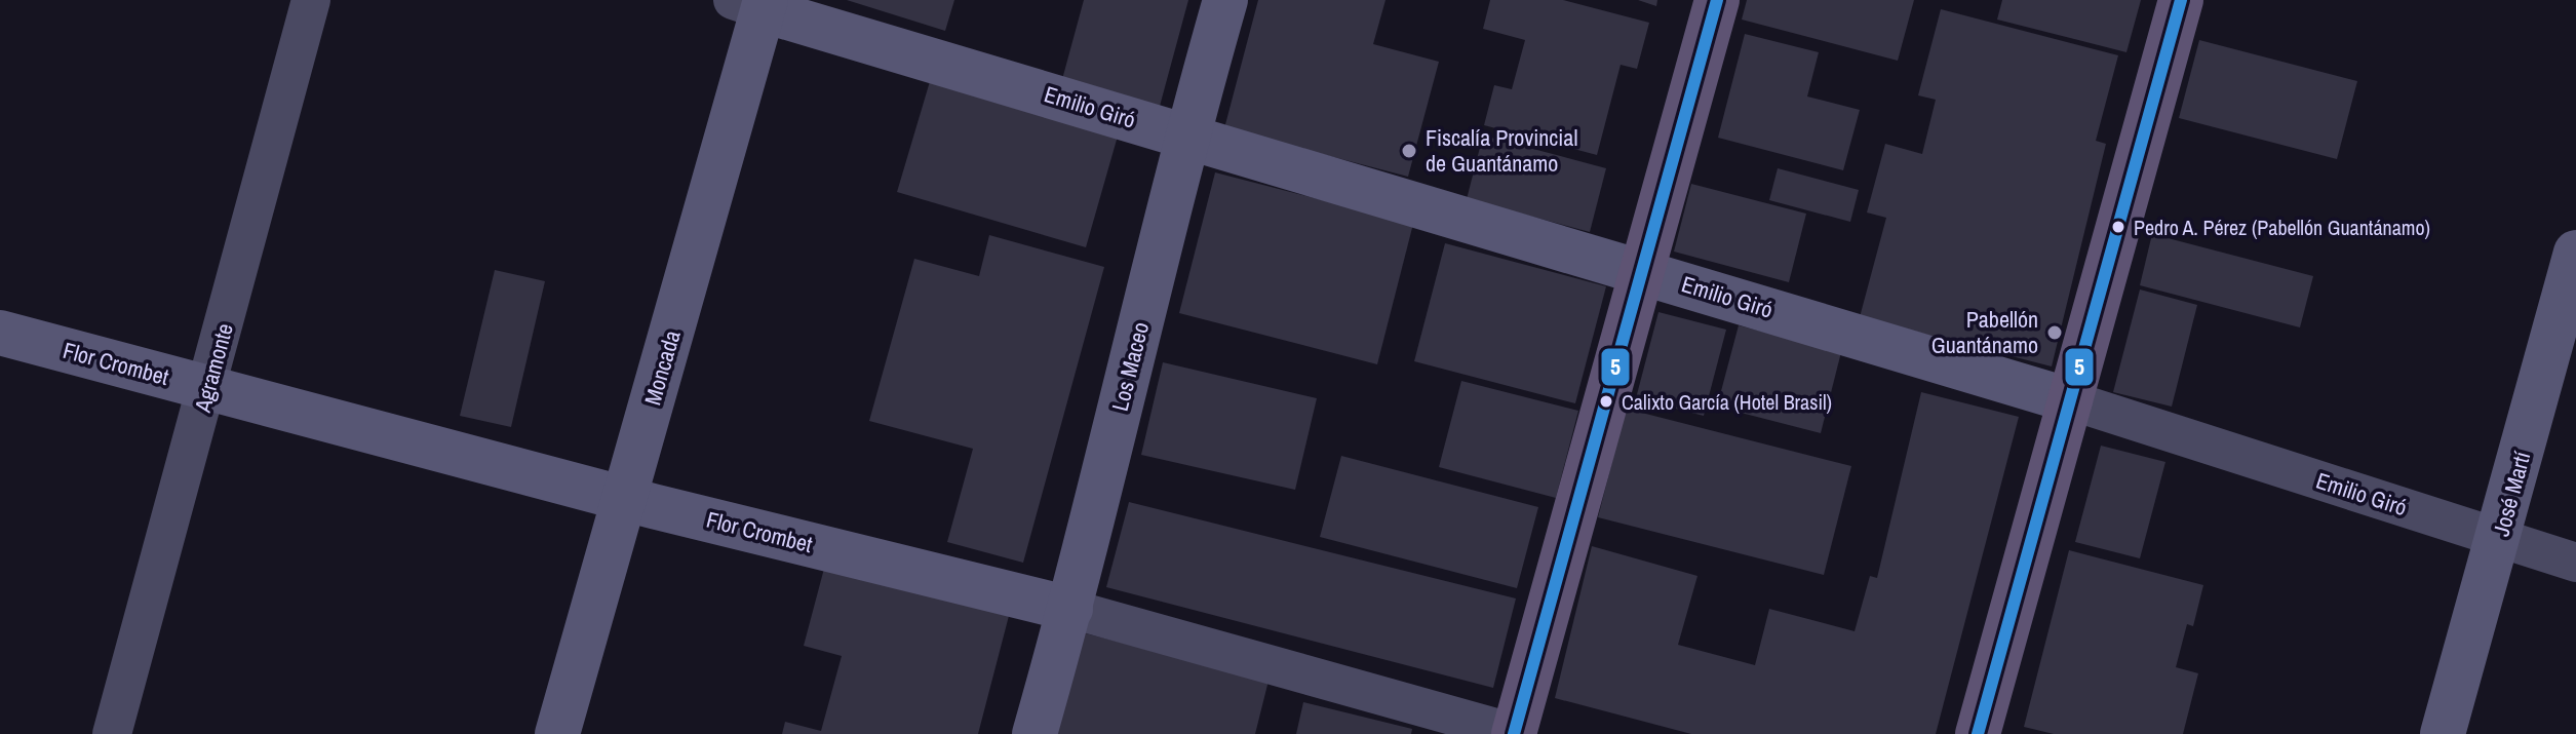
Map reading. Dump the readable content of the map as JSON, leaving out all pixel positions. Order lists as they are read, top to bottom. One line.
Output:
{"streets":{"main road":["Emilio Giró","Flor Crombet","Los Maceo","Moncada","José Martí"],"street":["Agramonte"]},"crossings":[["Emilio Giró","Los Maceo"],["Emilio Giró","Moncada"],["Emilio Giró","José Martí"],["Flor Crombet","Los Maceo"],["Flor Crombet","Agramonte"],["Flor Crombet","Moncada"]],"places":["Fiscalía Provincial de Guantánamo","Pedro A. Pérez (Pabellón Guantánamo)","Pabellón Guantánamo","Calixto García (Hotel Brasil)"],"lines":["transit line 5"]}
